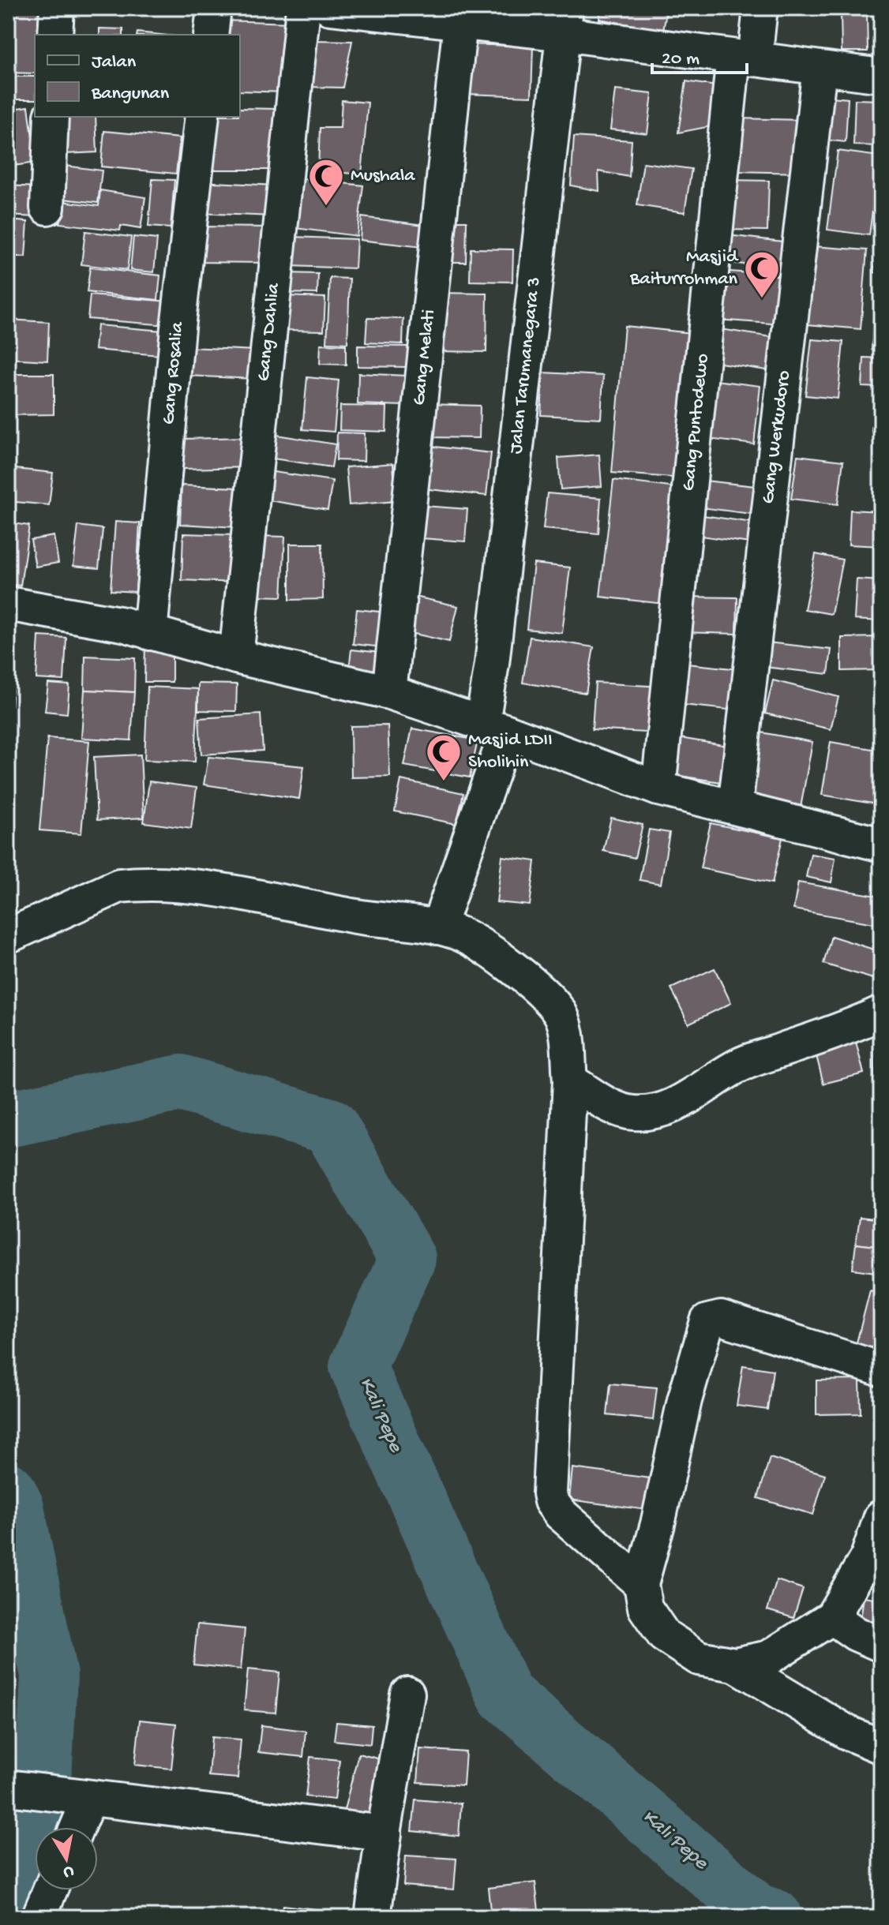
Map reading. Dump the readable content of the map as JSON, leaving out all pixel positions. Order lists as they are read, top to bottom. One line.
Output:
{"streets":{"street":["Gang Dahlia","Gang Melati","Jalan Tarumanegara 3","Gang Rosalia","Gang Puntodewo","Gang Werkudoro"]},"water":["Kali Pepe"],"places":{"mosque":["Mushala","Masjid Baiturrohman","Masjid LDII Sholihin"]},"legend":["Jalan","Bangunan"],"scale_bar":"20 m","north":"bottom"}
